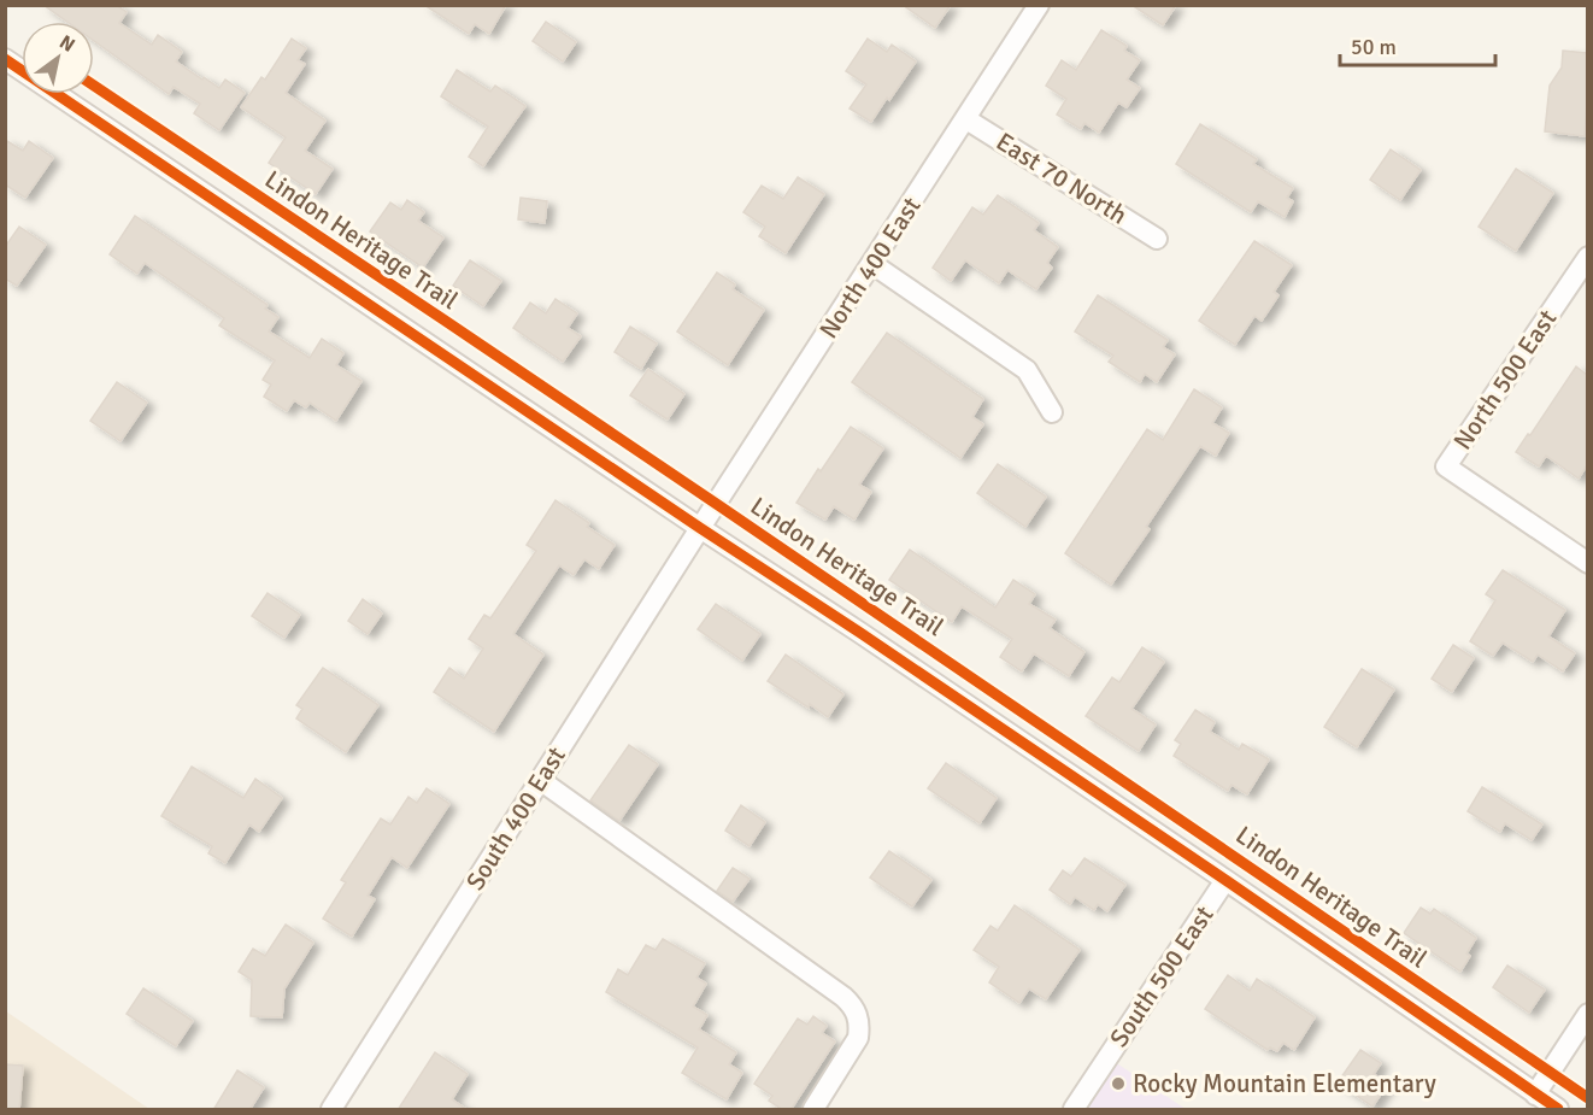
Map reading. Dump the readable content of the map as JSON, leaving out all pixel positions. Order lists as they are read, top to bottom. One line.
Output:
{"streets":{"street":["East 70 North","North 400 East","North 500 East","South 400 East","South 500 East"],"cycle path":["Lindon Heritage Trail"]},"crossings":[["East 70 North","North 400 East"],["North 400 East","South 400 East"]],"places":["Rocky Mountain Elementary"],"scale_bar":"50 m","north":"top right"}
